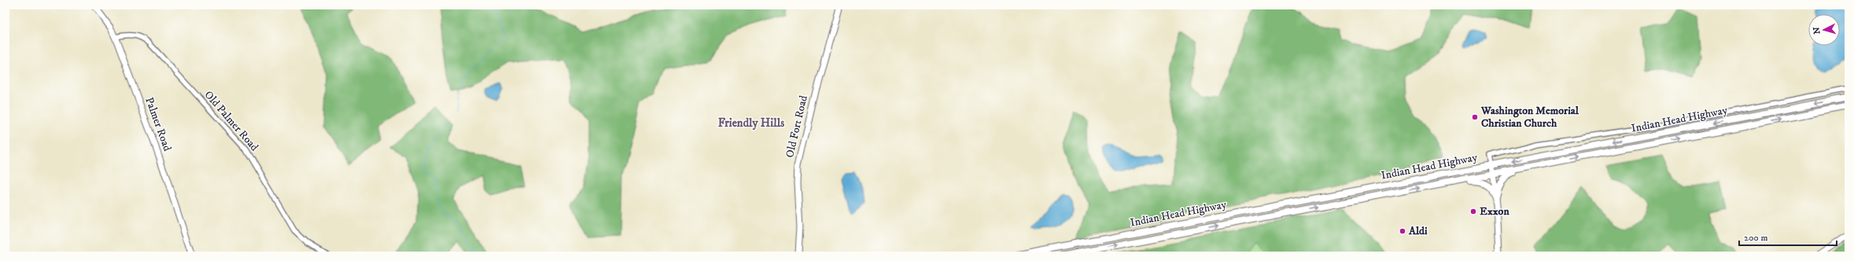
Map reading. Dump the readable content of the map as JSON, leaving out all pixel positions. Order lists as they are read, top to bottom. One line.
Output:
{"streets":{"highway":["Indian Head Highway"],"main road":["Palmer Road","Old Fort Road"],"street":["Old Palmer Road"]},"crossings":[["Old Palmer Road","Palmer Road"]],"districts":["Friendly Hills"],"places":["Washington Memorial Christian Church","Exxon","Aldi"],"scale_bar":"200 m","north":"left"}
